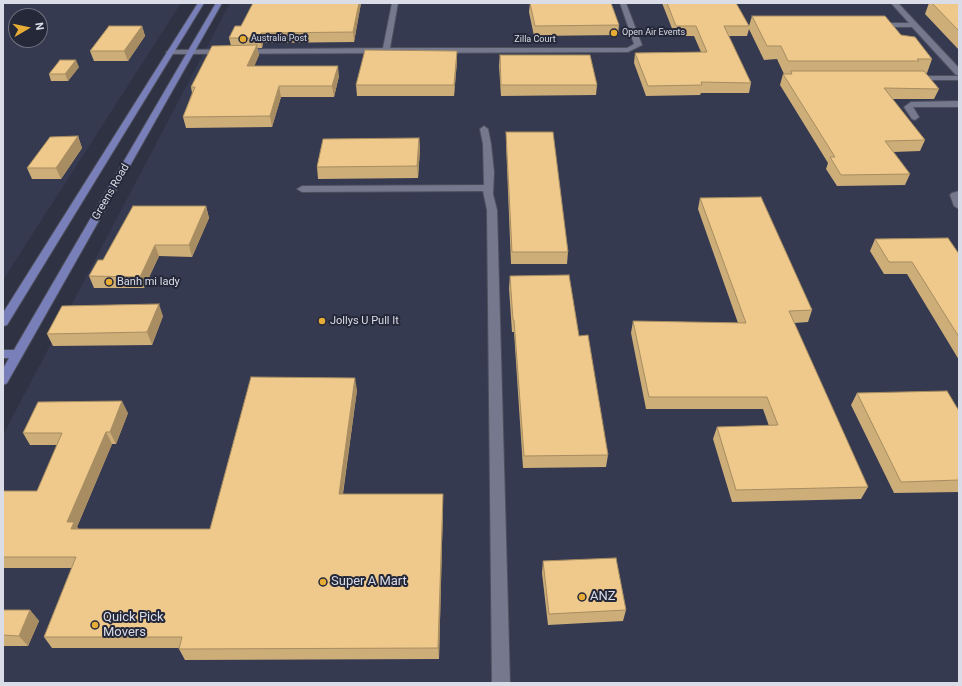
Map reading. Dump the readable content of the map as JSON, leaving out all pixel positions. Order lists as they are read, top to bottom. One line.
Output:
{"streets":{"main road":["Greens Road"],"street":["Zilla Court"]},"places":["Open Air Events","Australia Post","Banh mi lady","Jollys U Pull It","Super A Mart","ANZ","Quick Pick Movers"],"north":"right"}
